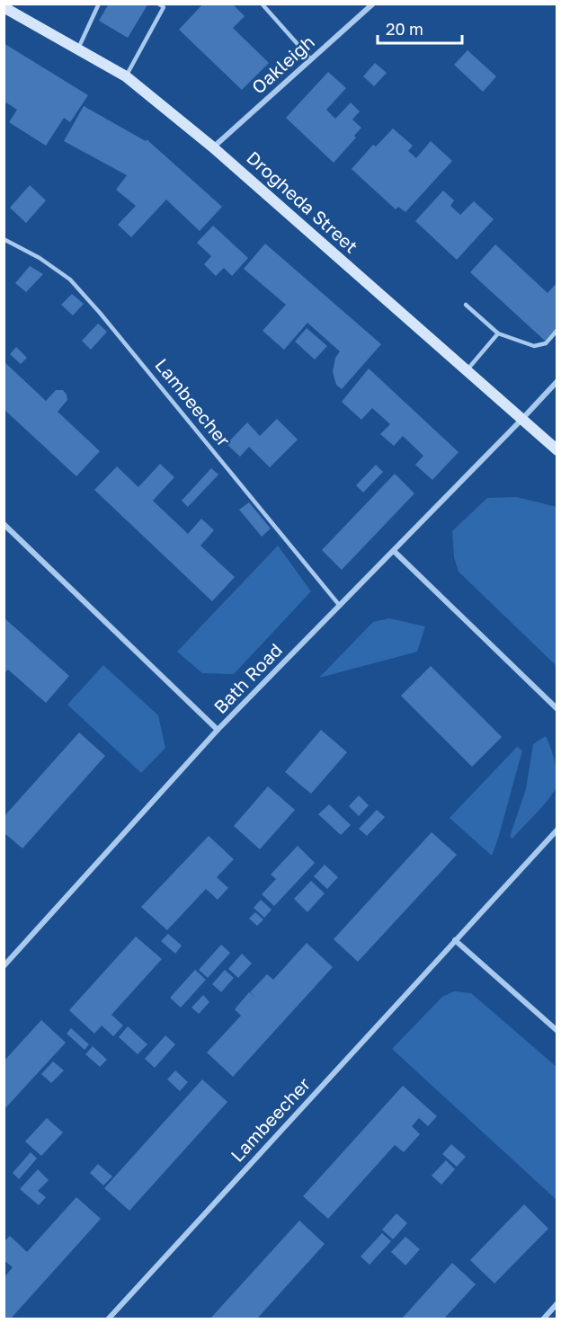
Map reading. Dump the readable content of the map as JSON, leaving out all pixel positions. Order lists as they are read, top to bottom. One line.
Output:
{"streets":{"main road":["Drogheda Street"],"street":["Oakleigh","Lambeecher","Bath Road"]},"crossings":[["Oakleigh","Drogheda Street"],["Drogheda Street","Bath Road"],["Lambeecher","Bath Road"]],"scale_bar":"20 m"}
